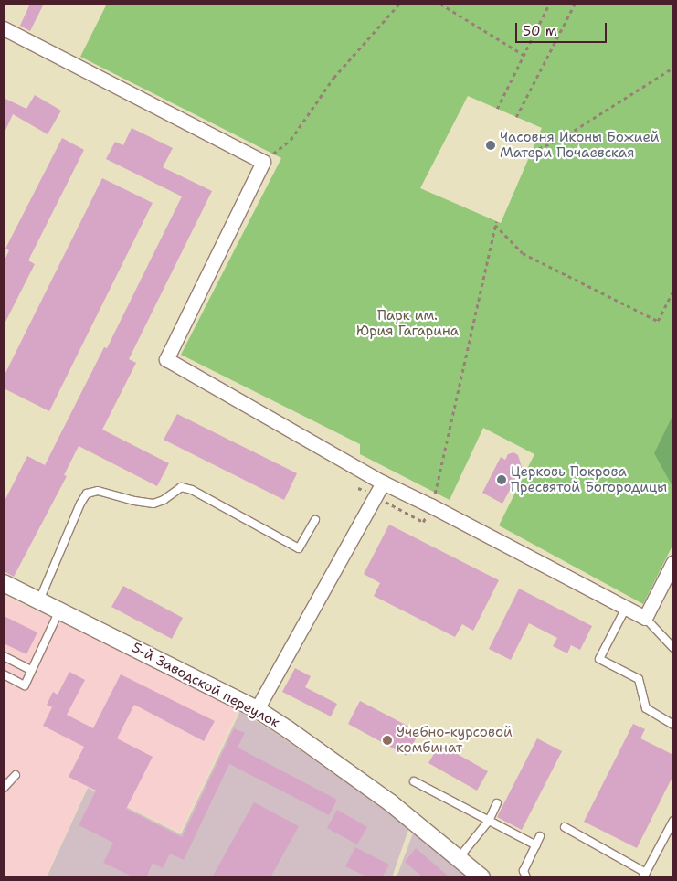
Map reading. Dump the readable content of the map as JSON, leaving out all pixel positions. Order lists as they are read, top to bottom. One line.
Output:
{"streets":{"street":["5-й Заводской переулок"]},"parks":["Парк им. Юрия Гагарина"],"places":["Часовня Иконы Божией Матери Почаевская","Церковь Покрова Пресвятой Богородицы","Учебно-курсовой комбинат"],"scale_bar":"50 m"}
